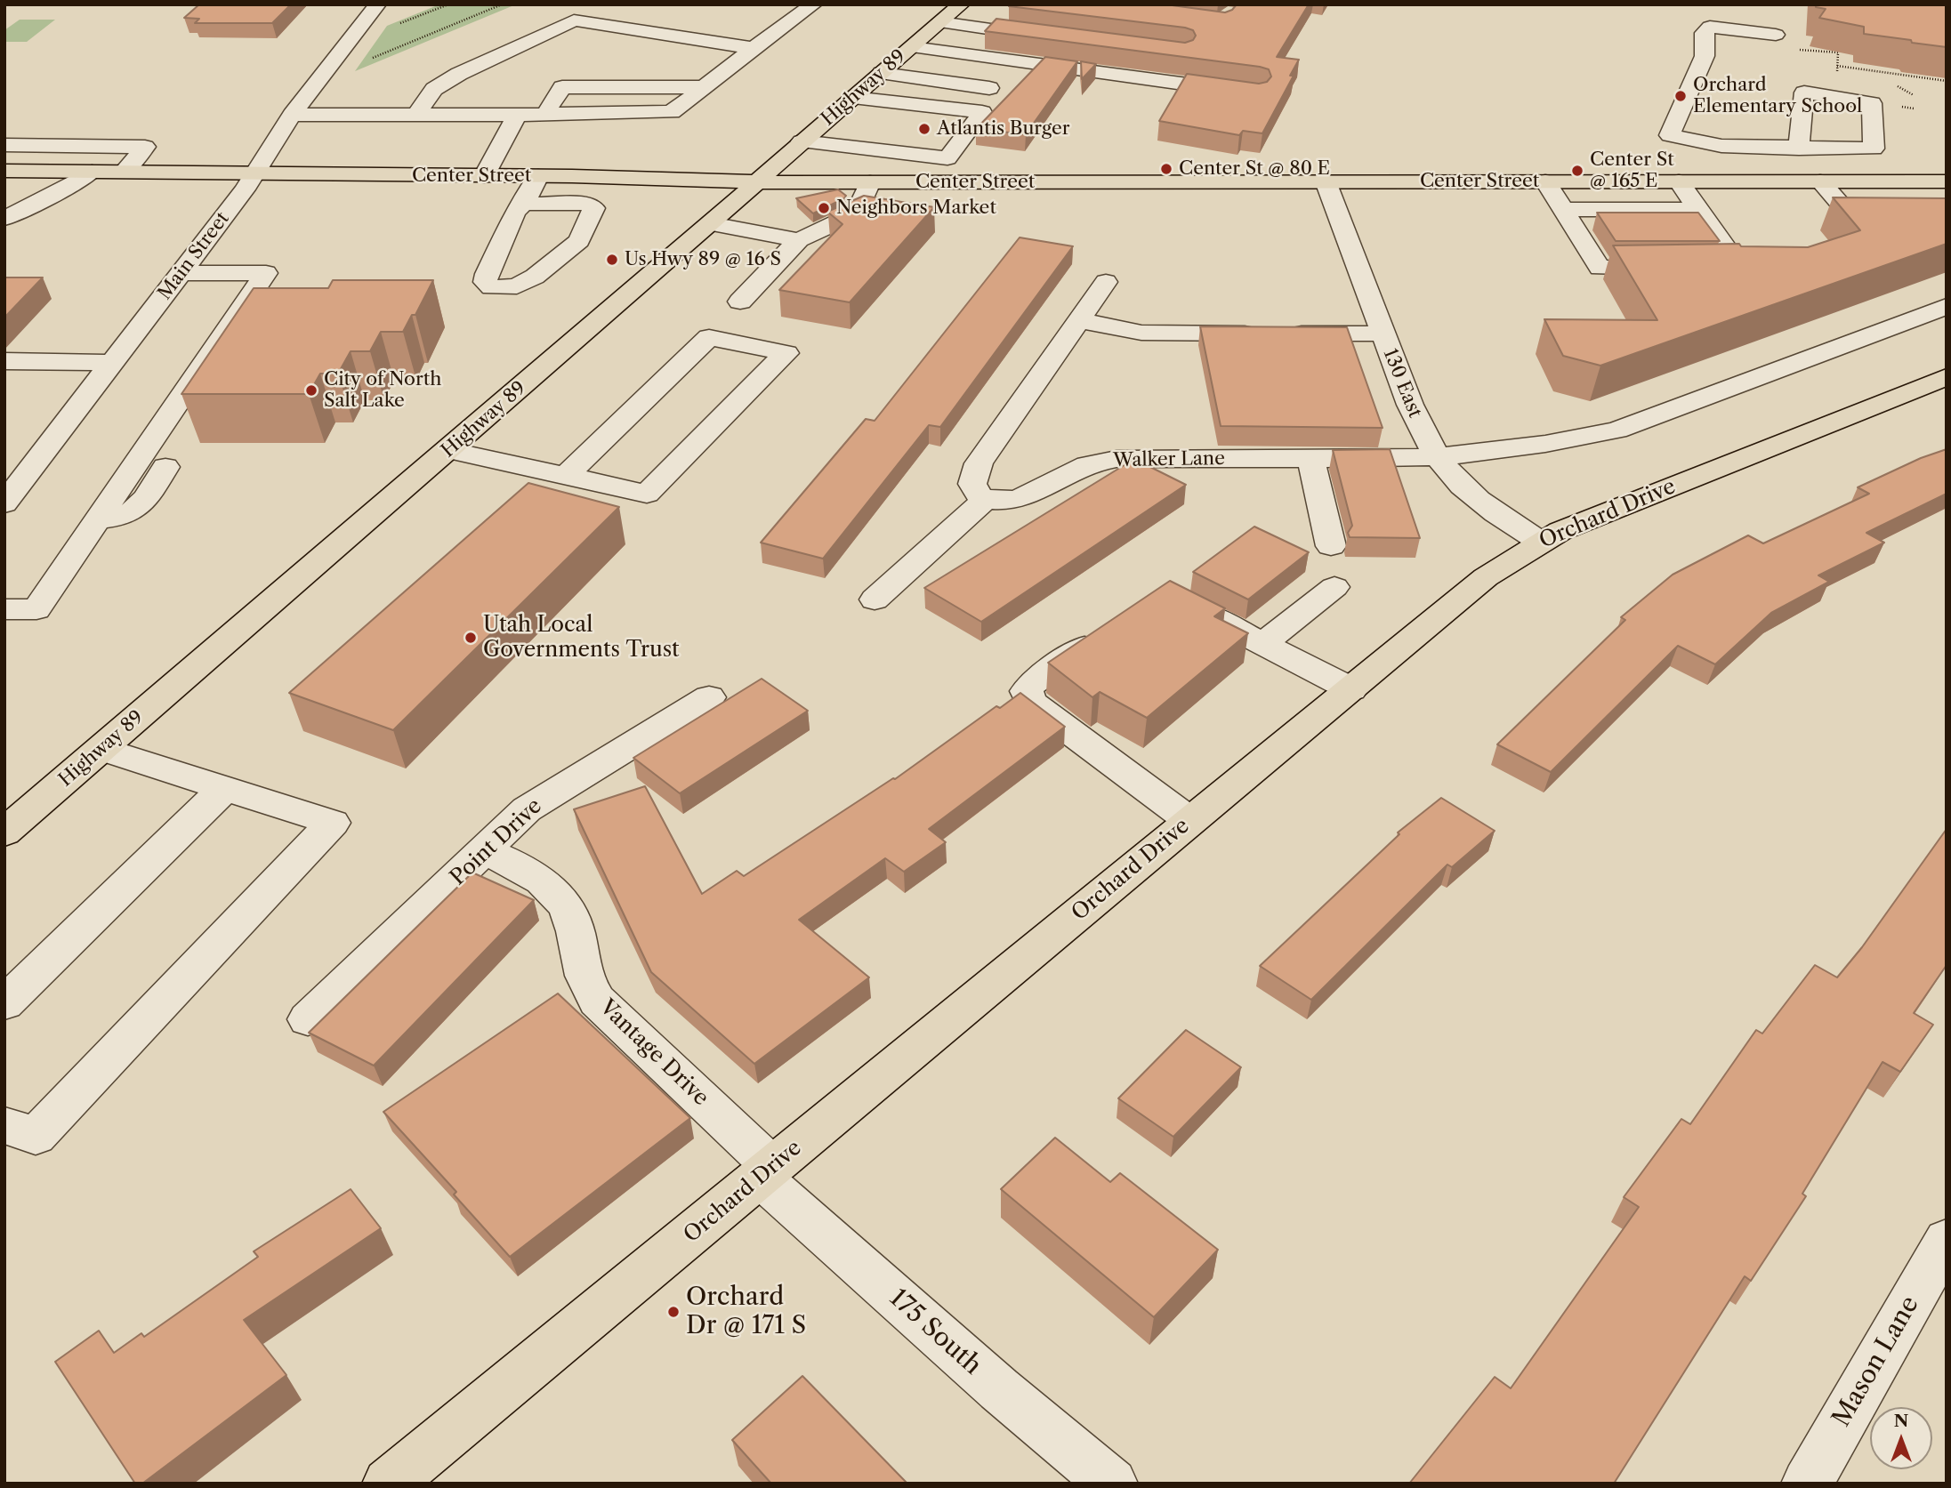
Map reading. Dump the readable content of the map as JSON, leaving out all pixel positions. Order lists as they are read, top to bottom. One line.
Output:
{"streets":{"main road":["Highway 89","Center Street","Orchard Drive"],"street":["Main Street","130 East","Walker Lane","Point Drive","Vantage Drive","175 South","Mason Lane"]},"crossings":[["Highway 89","Center Street"],["Center Street","Main Street"],["Center Street","130 East"],["130 East","Walker Lane"],["130 East","Orchard Drive"],["Orchard Drive","Vantage Drive"],["Orchard Drive","175 South"],["Point Drive","Vantage Drive"],["Vantage Drive","175 South"]],"places":["Orchard Elementary School","Atlantis Burger","Center St @ 80 E","Center St @ 165 E","Neighbors Market","Us Hwy 89 @ 16 S","City of North Salt Lake","Utah Local Governments Trust","Orchard Dr @ 171 S"],"north":"top"}
